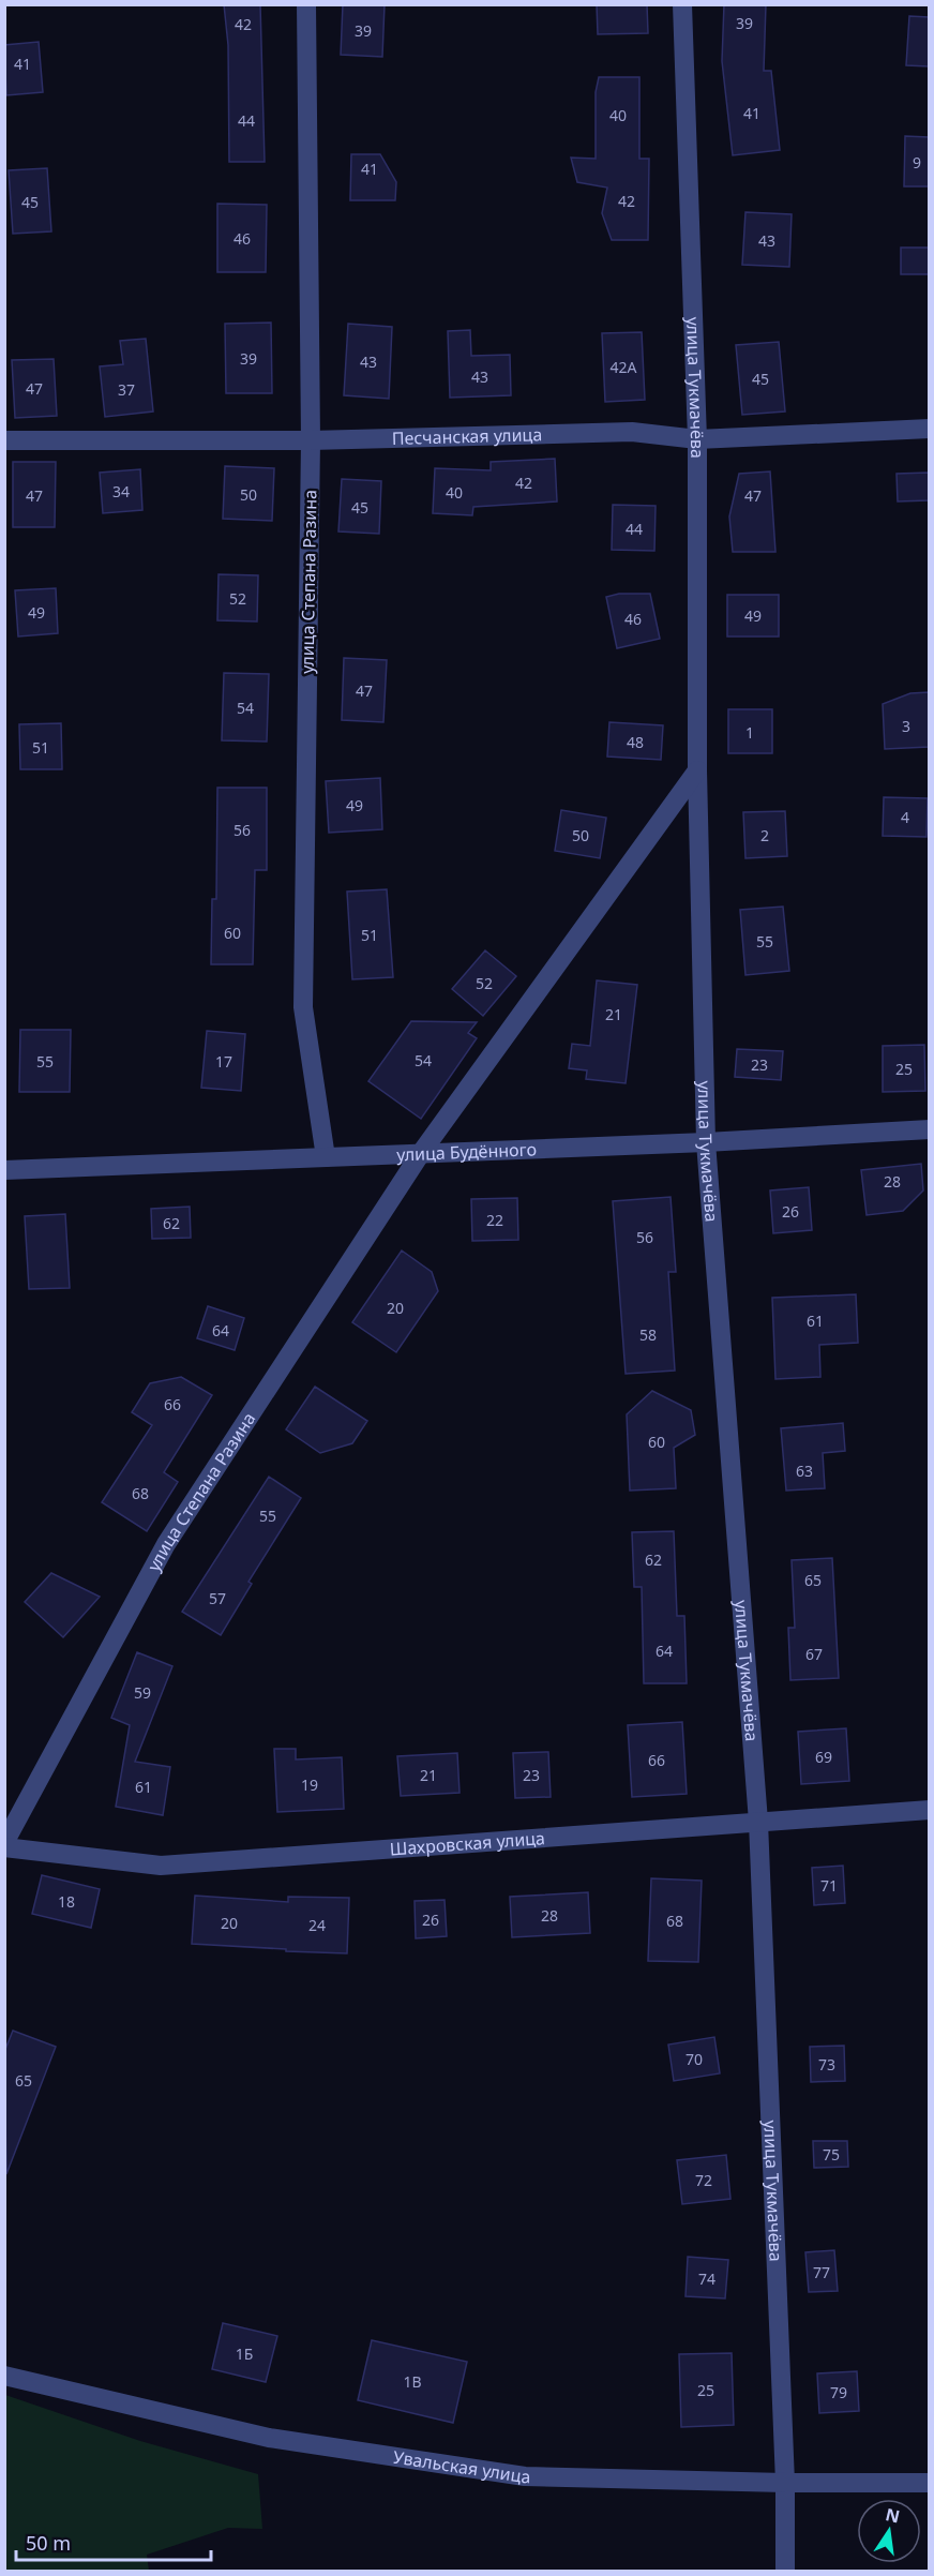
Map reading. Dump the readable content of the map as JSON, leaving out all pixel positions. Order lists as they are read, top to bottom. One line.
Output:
{"streets":{"street":["улица Тукмачёва","Песчанская улица","улица Степана Разина","улица Будённого","Шахровская улица","Увальская улица"]},"crossings":[["улица Тукмачёва","Песчанская улица"],["улица Тукмачёва","улица Будённого"],["улица Тукмачёва","Шахровская улица"],["улица Тукмачёва","Увальская улица"],["Песчанская улица","улица Степана Разина"],["улица Степана Разина","улица Будённого"]],"house_numbers":["39","42","39","41","41","40","44","9","41","42","45","46","43","39","43","42А","43","45","47","37","42","34","40","50","47","47","45","44","52","49","49","46","47","54","3","1","48","51","49","4","56","50","2","60","51","55","52","21","54","55","17","23","25","28","26","22","62","56","20","61","64","58","66","60","63","68","55","62","65","57","64","67","59","69","66","21","23","19","61","71","18","28","26","68","20","24","70","73","65","75","72","77","74","1Б","1В","25","79"],"scale_bar":"50 m","north":"top"}
